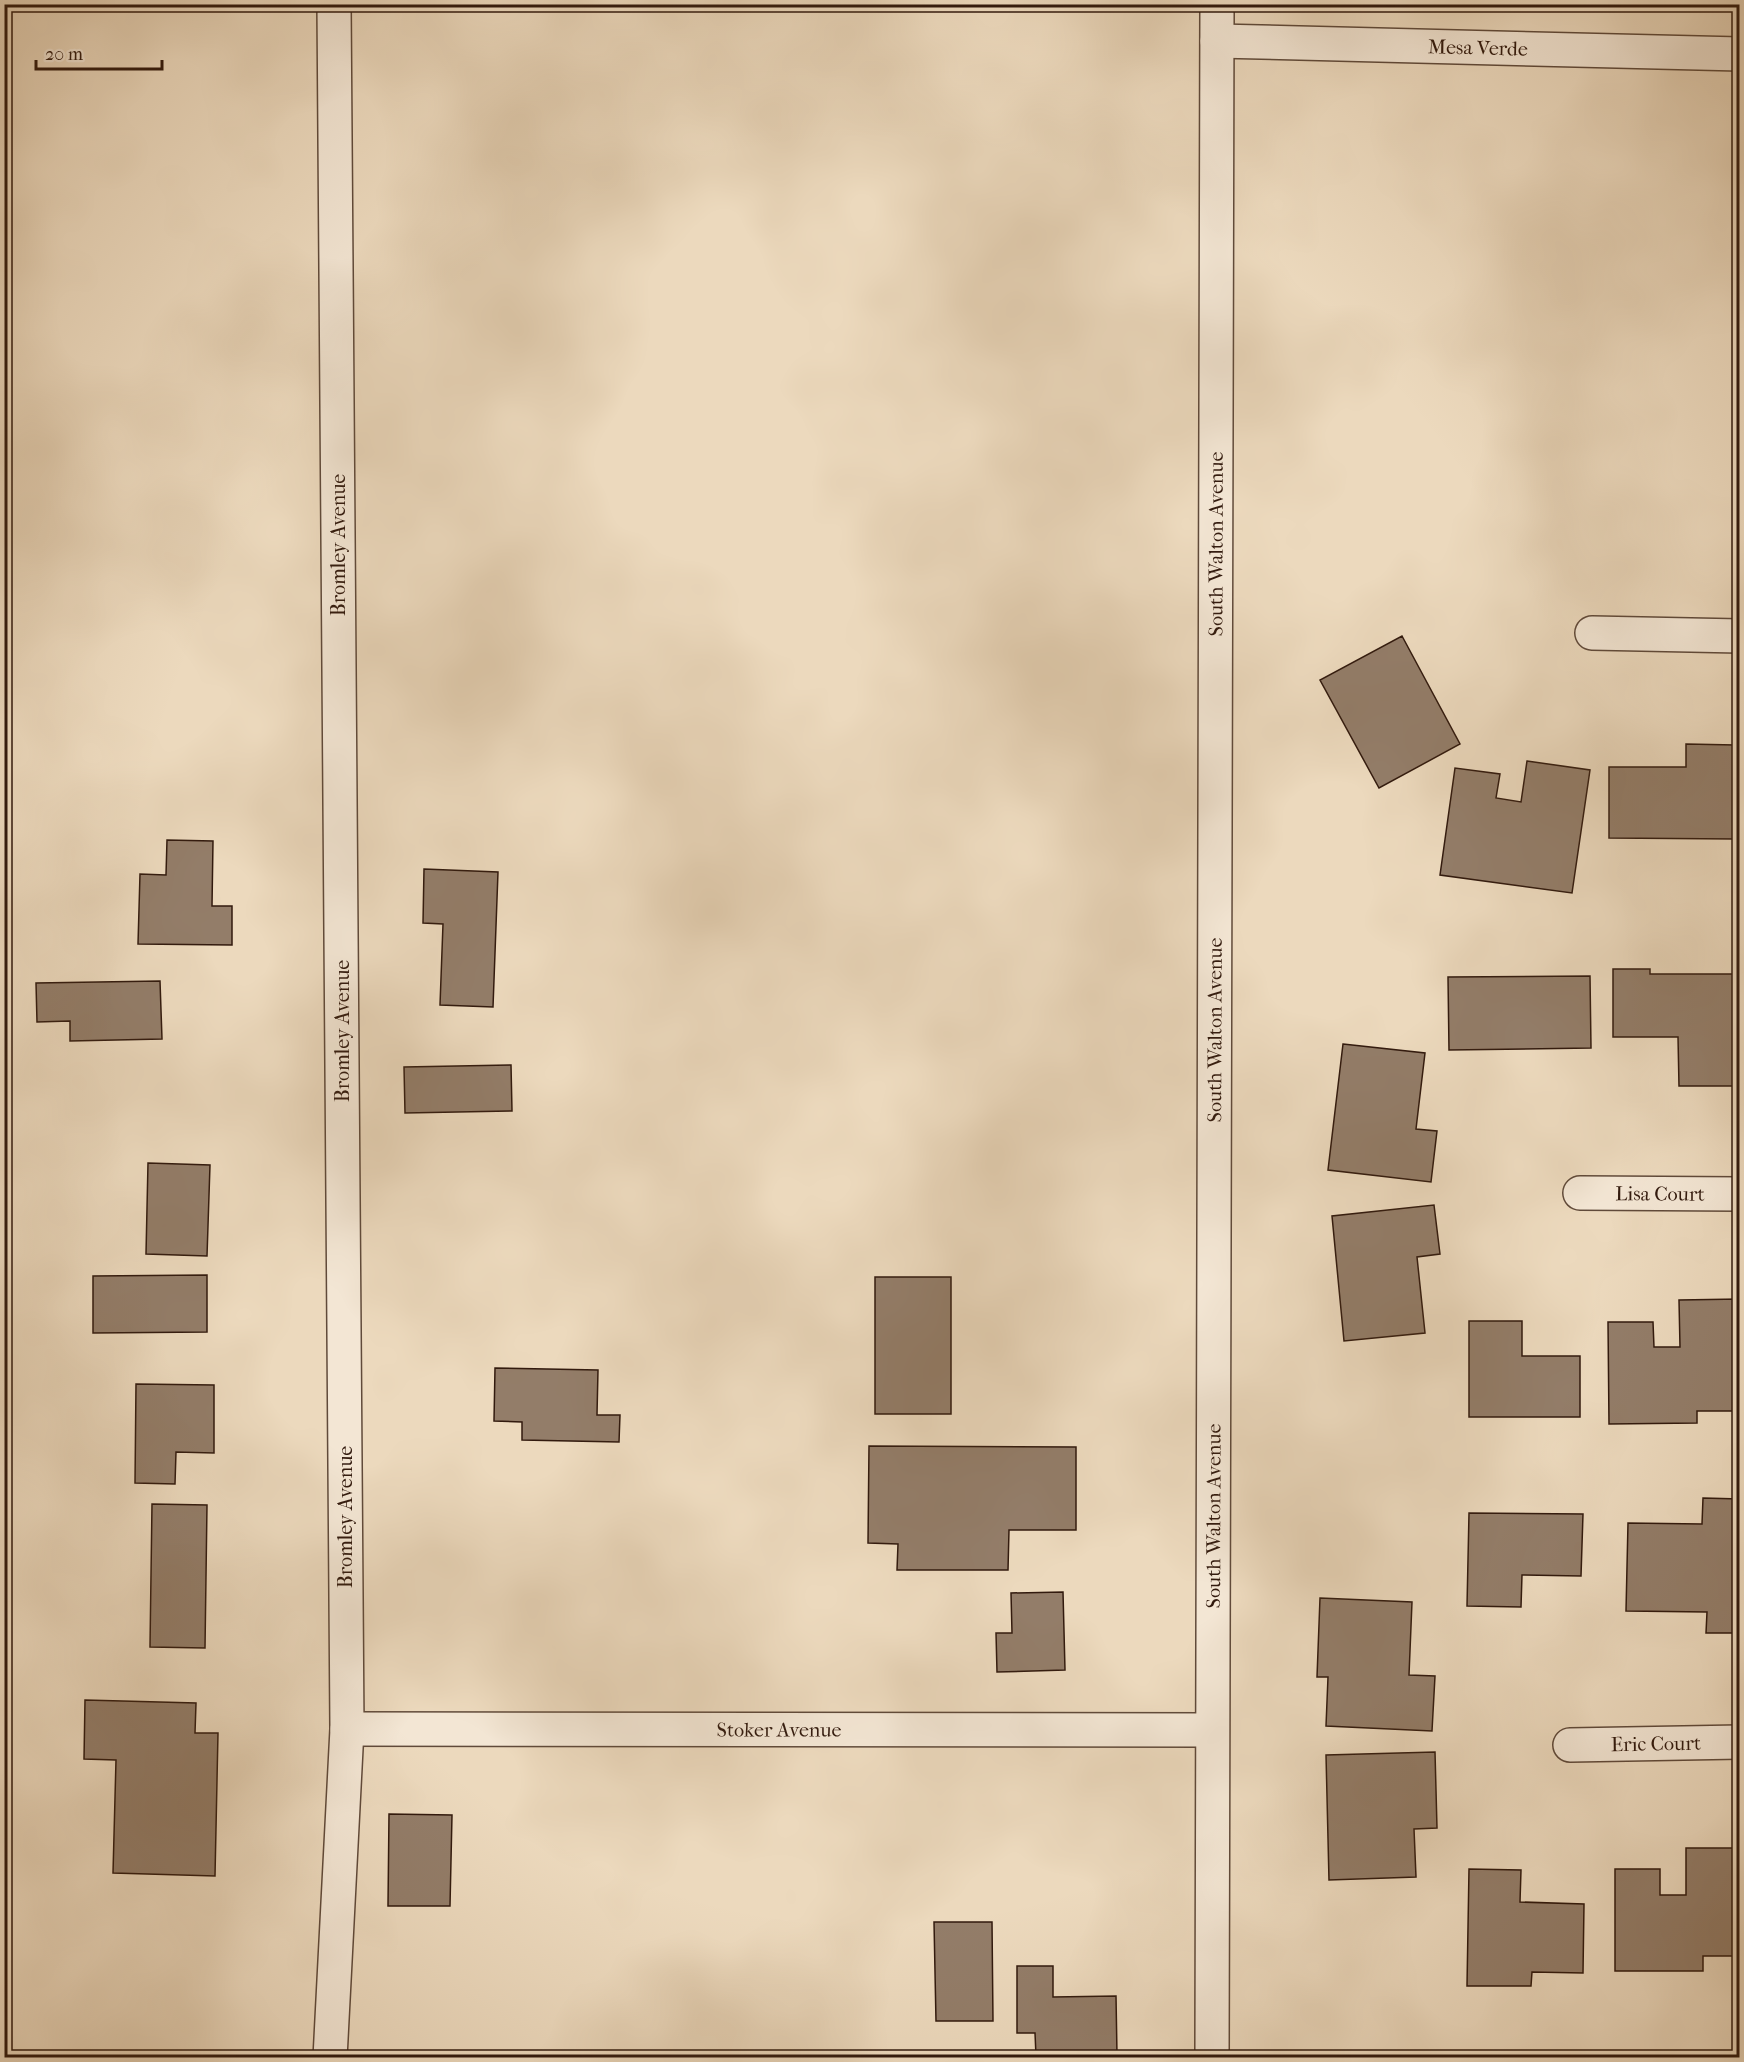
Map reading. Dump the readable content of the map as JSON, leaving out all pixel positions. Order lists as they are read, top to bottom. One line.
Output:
{"streets":{"street":["Mesa Verde","Bromley Avenue","South Walton Avenue","Lisa Court","Stoker Avenue","Eric Court"]},"crossings":[["Mesa Verde","South Walton Avenue"],["Bromley Avenue","Stoker Avenue"],["South Walton Avenue","Stoker Avenue"]],"scale_bar":"20 m"}
